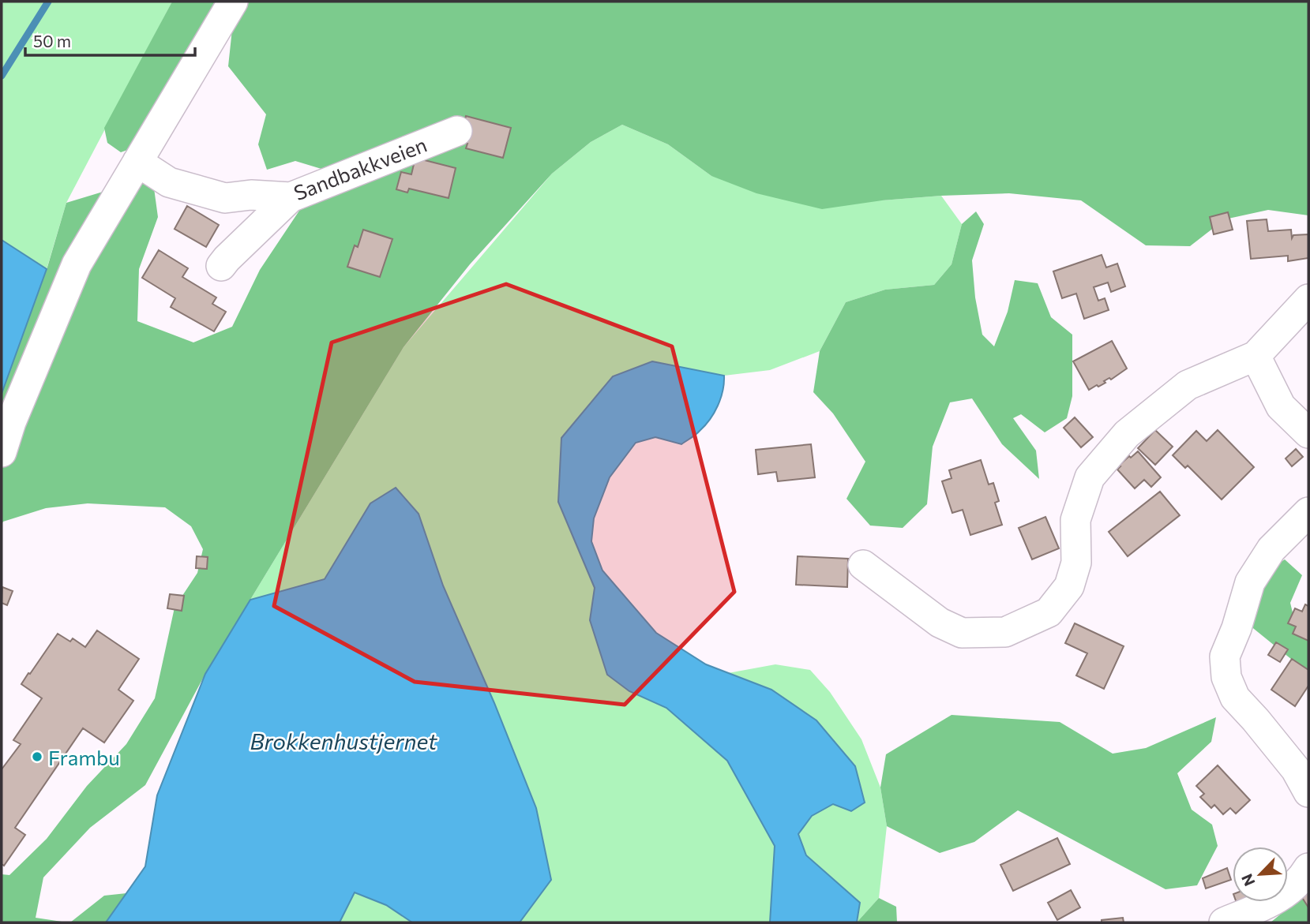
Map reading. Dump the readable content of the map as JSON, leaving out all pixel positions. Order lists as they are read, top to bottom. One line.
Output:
{"streets":{"street":["Sandbakkveien"]},"water":["Brokkenhustjernet"],"places":["Frambu"],"scale_bar":"50 m","north":"bottom left"}
